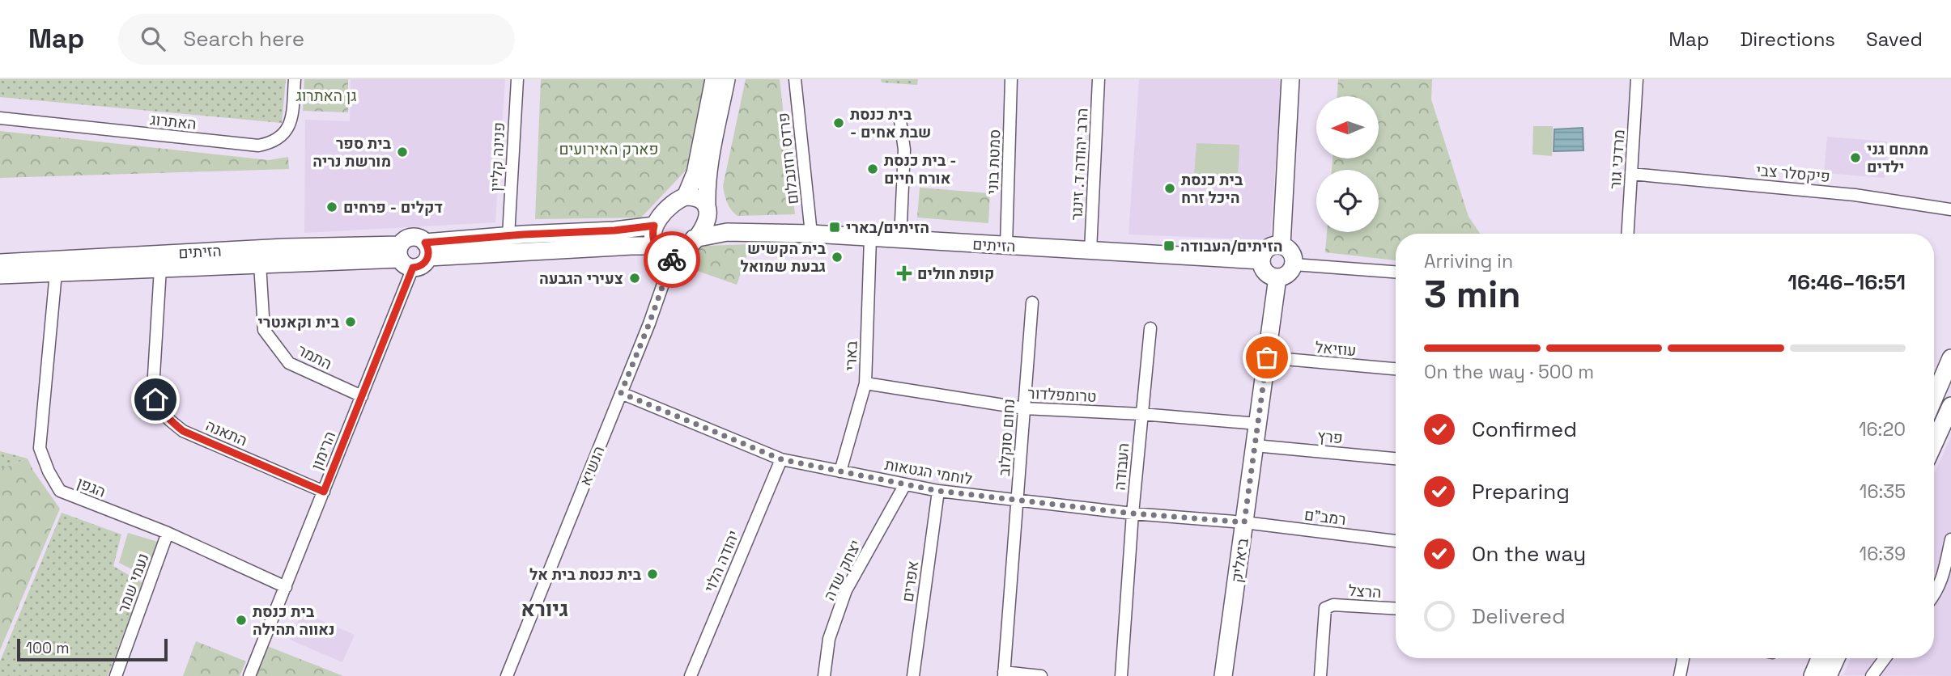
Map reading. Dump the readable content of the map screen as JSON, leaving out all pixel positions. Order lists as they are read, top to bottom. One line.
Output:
{"streets":{"street":["האתרוג","פנינה קליין","פרדס רוזנבלום","מרדכי גור","סמטת בוני","הרב יהודה ד. זינגר","פיקסלר צבי","הזיתים","עוזיאל","בארי","התמר","טרומפלדור","התאנה","פרץ","נחום סוקלוב","הרימון","הנשיא","העבודה","לוחמי הגטאות","הגפן","רמב\"ם","ביאליק","יהודה הלוי","יצחק שדה","אפרים","נעמי שמר","הרצל"]},"crossings":[["פרדס רוזנבלום","הזיתים"],["מרדכי גור","פיקסלר צבי"],["סמטת בוני","הזיתים"],["הרב יהודה ד. זינגר","הזיתים"],["הזיתים","בארי"],["הזיתים","התמר"],["הזיתים","התאנה"],["הזיתים","הרימון"],["הזיתים","הנשיא"],["הזיתים","הגפן"],["הזיתים","ביאליק"],["עוזיאל","ביאליק"],["בארי","טרומפלדור"],["בארי","לוחמי הגטאות"],["התמר","הרימון"],["טרומפלדור","נחום סוקלוב"],["טרומפלדור","העבודה"],["טרומפלדור","ביאליק"],["התאנה","הרימון"],["פרץ","ביאליק"],["נחום סוקלוב","לוחמי הגטאות"],["הרימון","הגפן"],["הנשיא","לוחמי הגטאות"],["העבודה","לוחמי הגטאות"],["לוחמי הגטאות","רמב\"ם"],["לוחמי הגטאות","ביאליק"],["לוחמי הגטאות","יהודה הלוי"],["לוחמי הגטאות","יצחק שדה"],["לוחמי הגטאות","אפרים"],["הגפן","נעמי שמר"],["רמב\"ם","ביאליק"]],"districts":["גיורא"],"parks":["גן האתרוג","פארק האירועים"],"places":{"other":["בית כנסת - שבת אחים","בית ספר מורשת נריה","מתחם גני ילדים","בית כנסת - אורח חיים","בית כנסת היכל זרח","דקלים - פרחים","בית הקשיש גבעת שמואל","צעירי הגבעה","בית וקאנטרי","בית כנסת בית אל","בית כנסת נאווה תהילה"],"transit":["הזיתים/בארי","הזיתים/העבודה"],"health":["קופת חולים"]},"scale_bar":"100 m","north":"left","page":{"header":"Map","search":"Search here","nav":["Map","Directions","Saved"],"heading":["3 min","Arriving in","16:46–16:51"],"bar":"On the way · 500 m","list":[["Confirmed","16:20"],["Preparing","16:35"],["On the way","16:39"],"Delivered"],"scale":"100 m"}}
